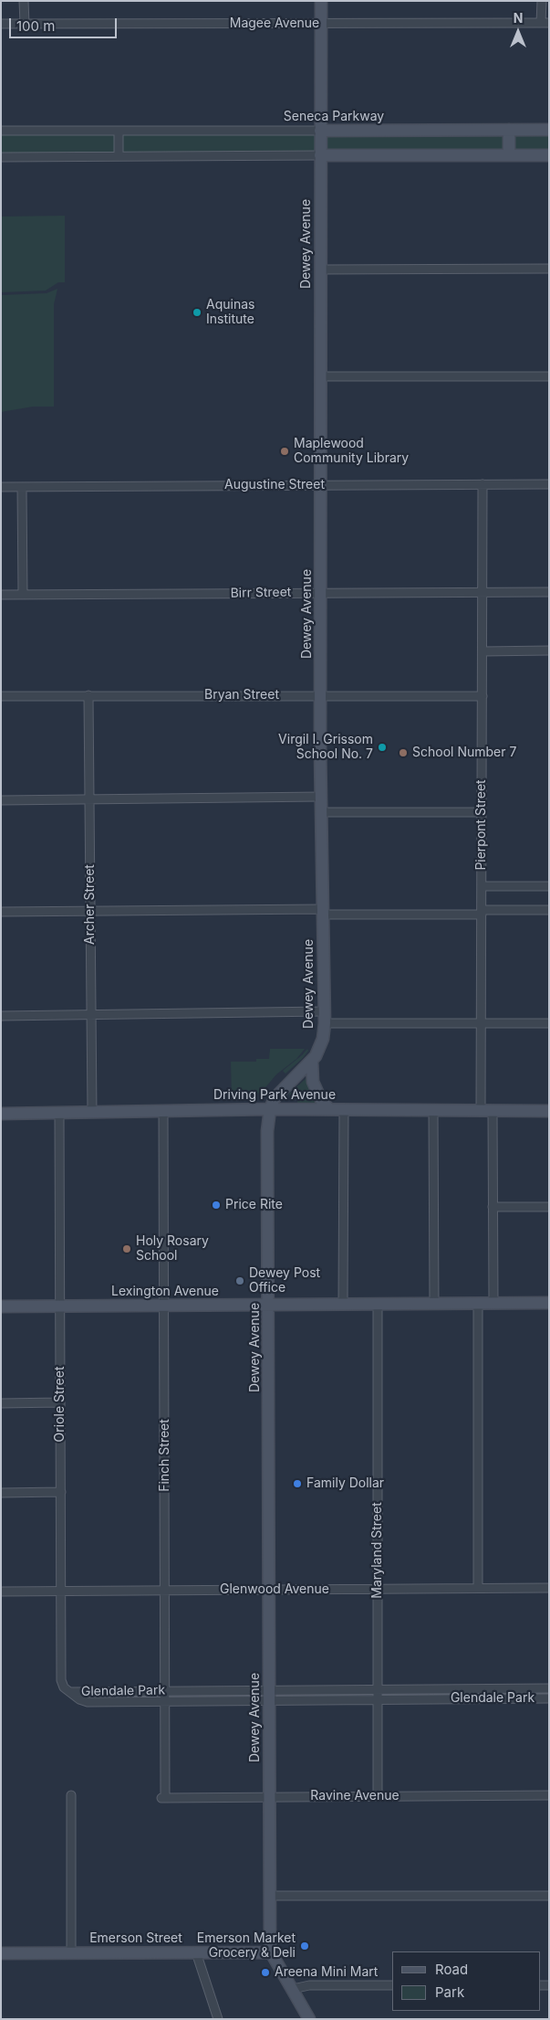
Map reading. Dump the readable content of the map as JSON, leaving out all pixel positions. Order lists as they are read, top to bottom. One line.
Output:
{"streets":{"street":["Magee Avenue","Seneca Parkway","Dewey Avenue","Augustine Street","Birr Street","Bryan Street","Pierpont Street","Archer Street","Driving Park Avenue","Lexington Avenue","Oriole Street","Finch Street","Maryland Street","Glenwood Avenue","Glendale Park","Ravine Avenue","Emerson Street"]},"crossings":[["Magee Avenue","Dewey Avenue"],["Seneca Parkway","Dewey Avenue"],["Dewey Avenue","Augustine Street"],["Dewey Avenue","Birr Street"],["Dewey Avenue","Bryan Street"],["Dewey Avenue","Driving Park Avenue"],["Dewey Avenue","Lexington Avenue"],["Dewey Avenue","Glenwood Avenue"],["Dewey Avenue","Glendale Park"],["Dewey Avenue","Ravine Avenue"],["Dewey Avenue","Emerson Street"],["Augustine Street","Pierpont Street"],["Birr Street","Pierpont Street"],["Bryan Street","Pierpont Street"],["Bryan Street","Archer Street"],["Pierpont Street","Driving Park Avenue"],["Pierpont Street","Lexington Avenue"],["Archer Street","Driving Park Avenue"],["Driving Park Avenue","Oriole Street"],["Driving Park Avenue","Finch Street"],["Lexington Avenue","Oriole Street"],["Lexington Avenue","Finch Street"],["Lexington Avenue","Maryland Street"],["Oriole Street","Glenwood Avenue"],["Oriole Street","Glendale Park"],["Finch Street","Glenwood Avenue"],["Finch Street","Glendale Park"],["Finch Street","Ravine Avenue"],["Maryland Street","Glenwood Avenue"],["Maryland Street","Glendale Park"],["Maryland Street","Ravine Avenue"]],"places":["Aquinas Institute","Maplewood Community Library","Virgil I. Grissom School No. 7","School Number 7","Price Rite","Holy Rosary School","Dewey Post Office","Family Dollar","Emerson Market Grocery & Deli","Areena Mini Mart"],"legend":["Road","Park"],"scale_bar":"100 m","north":"top"}
